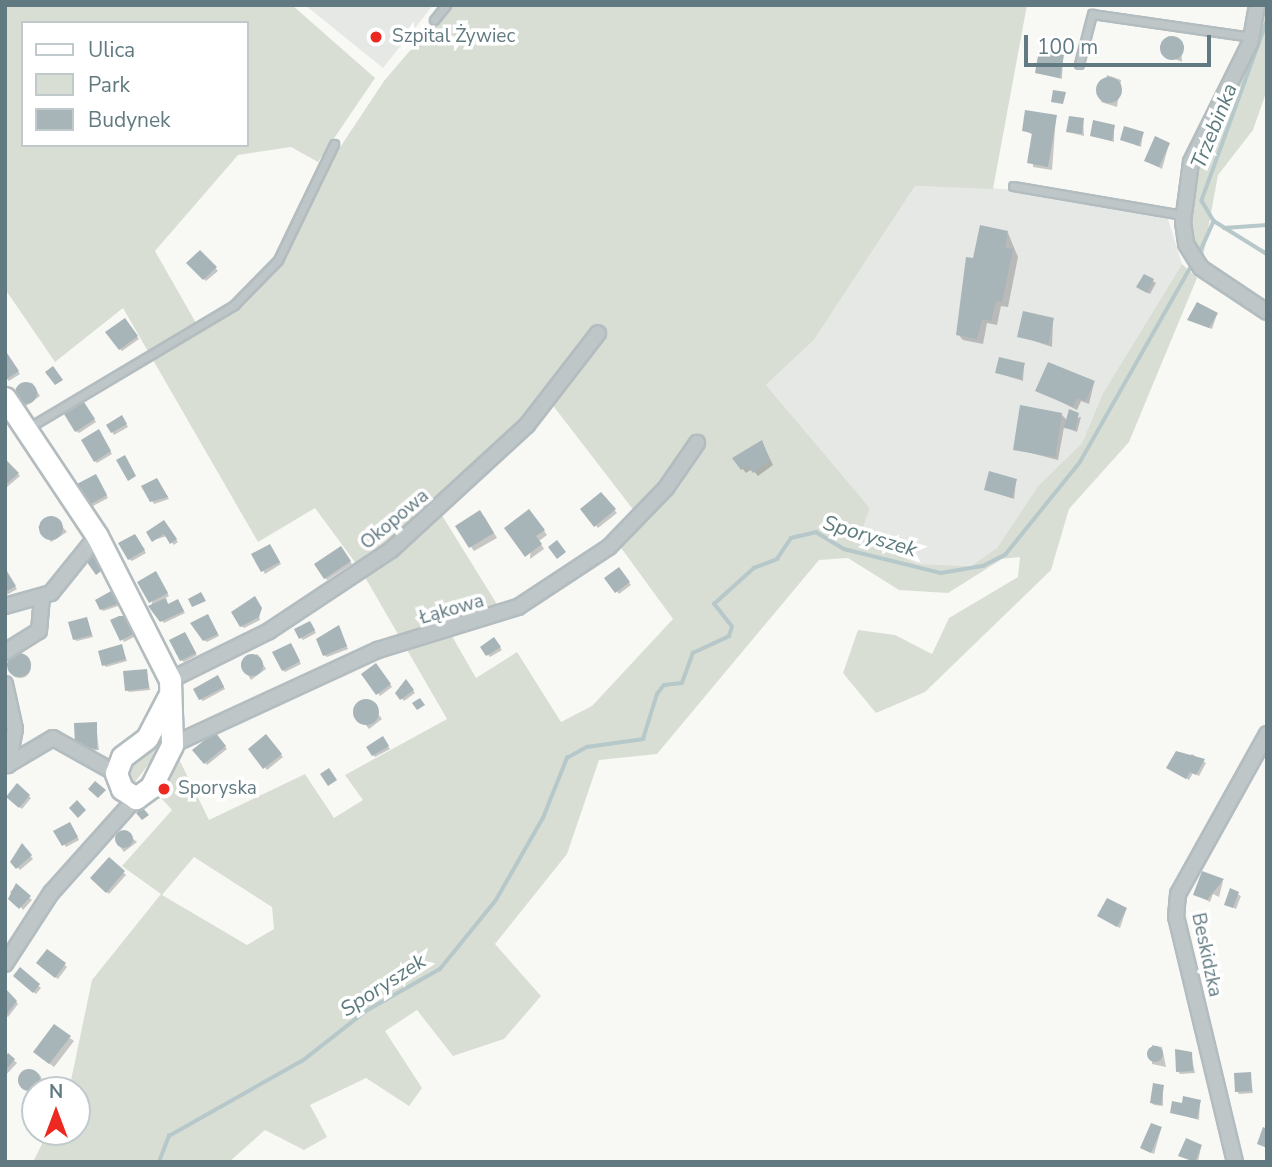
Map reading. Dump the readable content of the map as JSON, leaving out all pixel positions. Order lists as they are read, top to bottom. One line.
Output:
{"streets":{"street":["Okopowa","Łąkowa","Beskidzka"]},"water":["Trzebinka","Sporyszek"],"places":["Szpital Żywiec","Sporyska"],"legend":["Ulica","Park","Budynek"],"scale_bar":"100 m","north":"top"}
